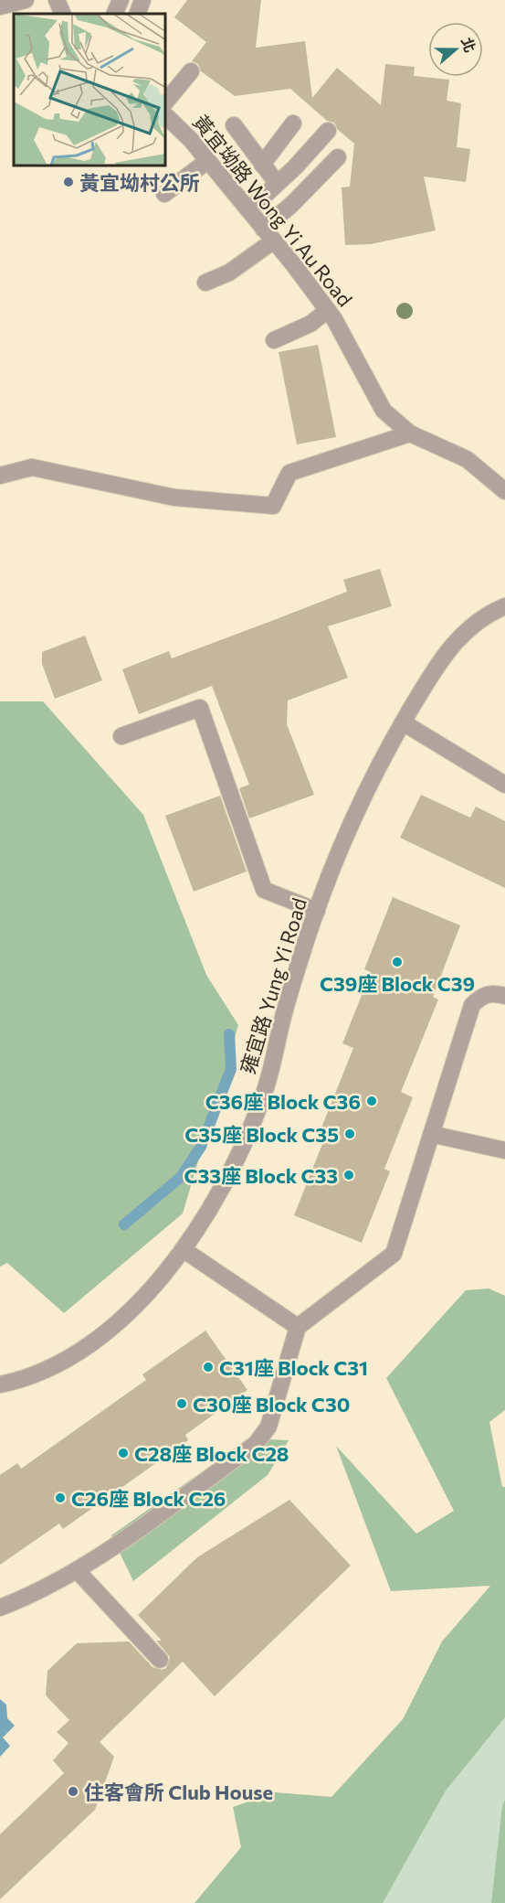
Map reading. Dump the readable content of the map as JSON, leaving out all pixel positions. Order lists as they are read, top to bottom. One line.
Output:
{"streets":{"street":["黃宜坳路 Wong Yi Au Road","雍宜路 Yung Yi Road"]},"places":["黃宜坳村公所","C39座 Block C39","C36座 Block C36","C35座 Block C35","C33座 Block C33","C31座 Block C31","C30座 Block C30","C28座 Block C28","C26座 Block C26","住客會所 Club House"],"north":"right"}
